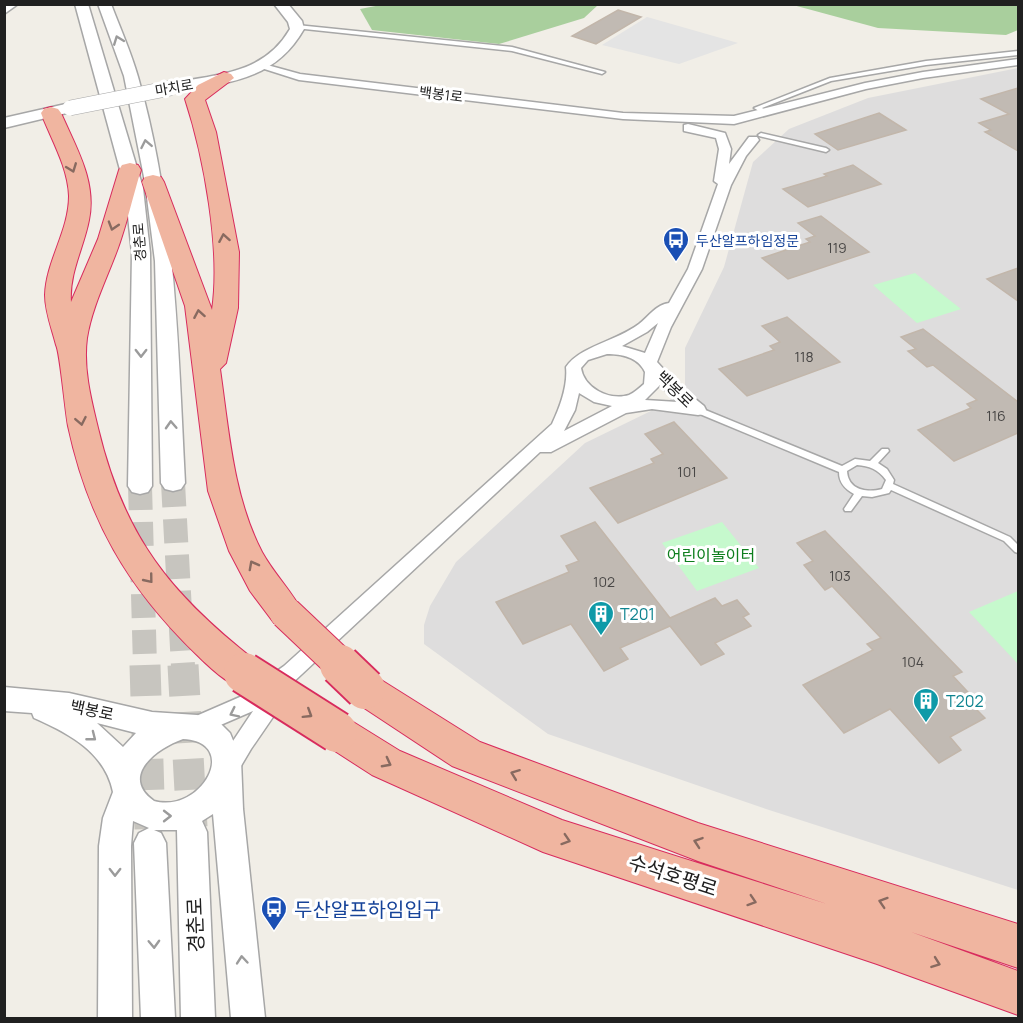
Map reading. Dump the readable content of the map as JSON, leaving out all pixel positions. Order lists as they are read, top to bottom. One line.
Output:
{"streets":{"highway":["수석호평로"],"street":["마치로","백봉1로","경춘로","백봉로"]},"crossings":[["마치로","백봉1로"],["백봉1로","백봉로"]],"parks":["어린이놀이터"],"places":{"bus stop":["두산알프하임정문","두산알프하임입구"],"building":["T201","T202"]},"house_numbers":["119","118","116","101","103","102","104"]}
